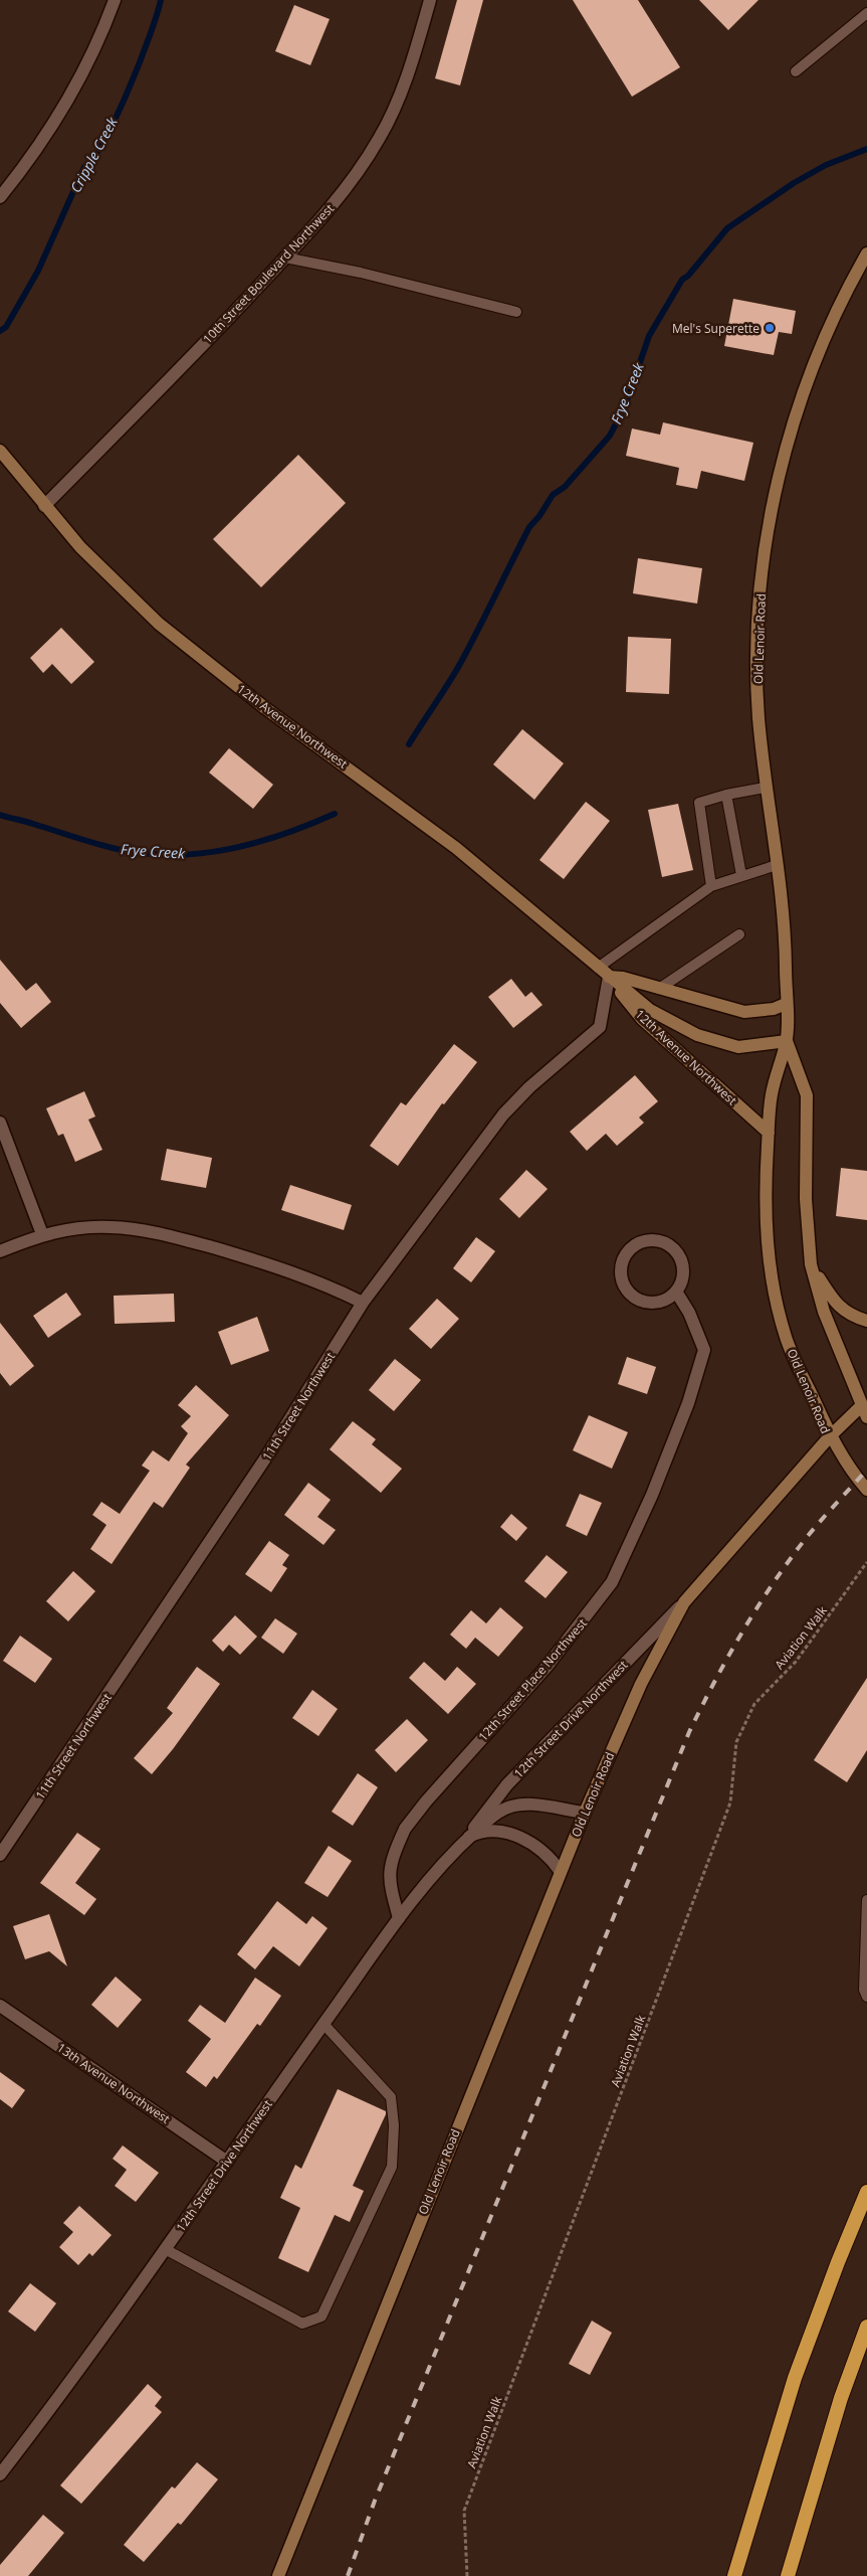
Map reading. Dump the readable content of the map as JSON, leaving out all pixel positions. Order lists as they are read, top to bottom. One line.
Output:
{"streets":{"main road":["Old Lenoir Road","12th Avenue Northwest"],"street":["10th Street Boulevard Northwest","11th Street Northwest","12th Street Place Northwest","12th Street Drive Northwest","13th Avenue Northwest"],"path":["Aviation Walk"]},"crossings":[["10th Street Boulevard Northwest","12th Avenue Northwest"],["Old Lenoir Road","12th Avenue Northwest"],["Old Lenoir Road","12th Street Drive Northwest"],["12th Avenue Northwest","11th Street Northwest"],["12th Street Place Northwest","12th Street Drive Northwest"],["12th Street Drive Northwest","13th Avenue Northwest"]],"water":["Cripple Creek","Frye Creek"],"places":["Mel's Superette"]}
